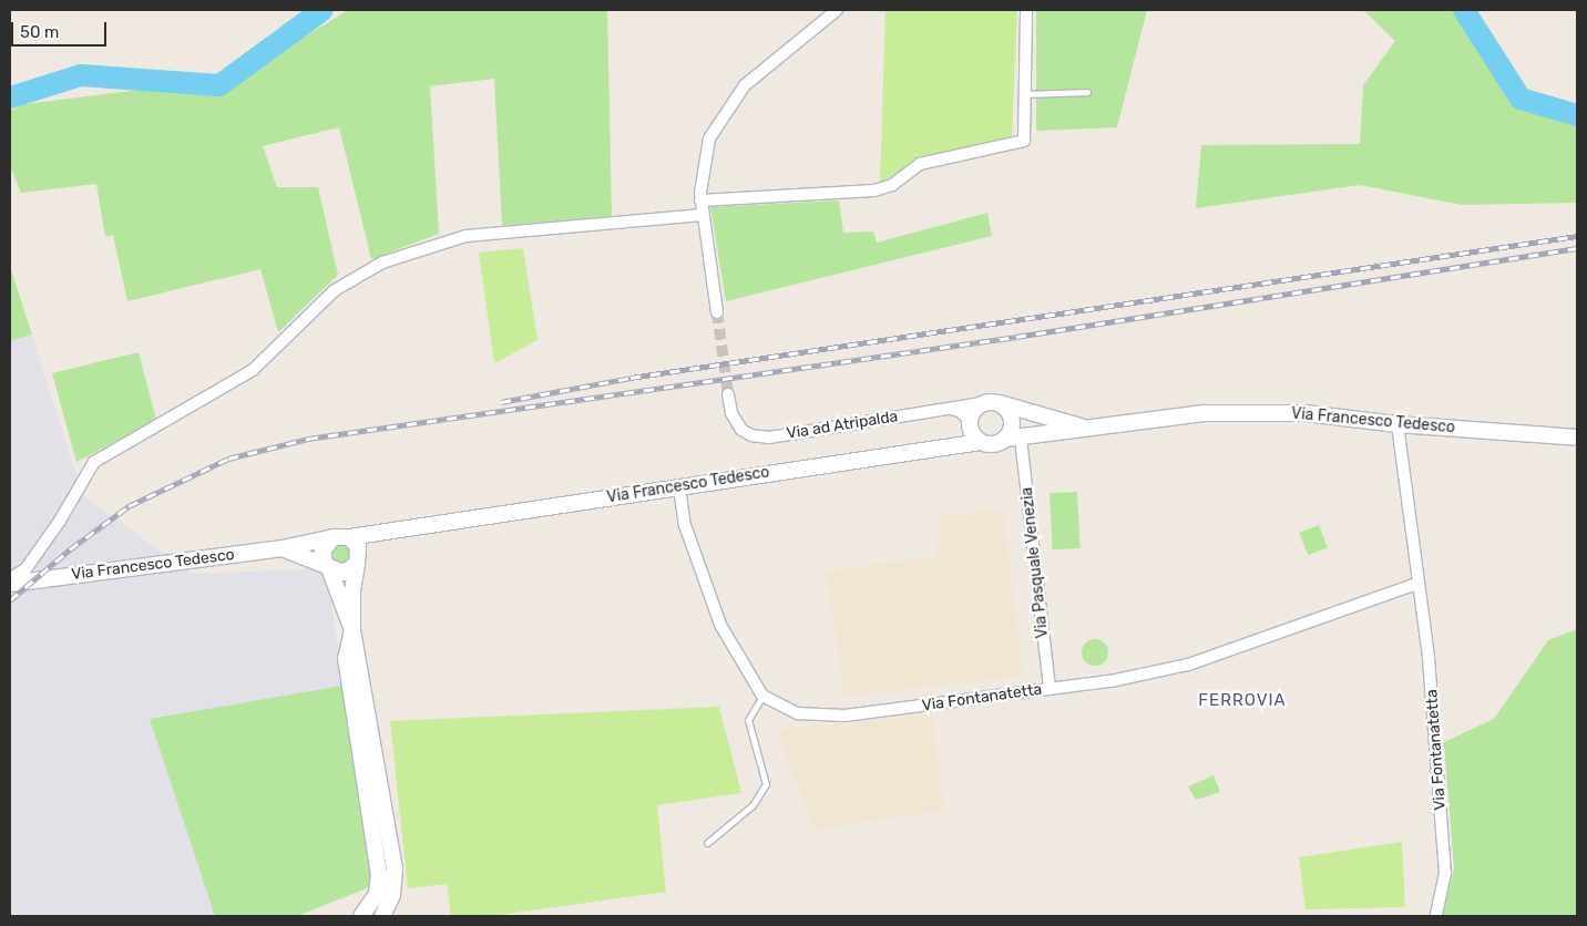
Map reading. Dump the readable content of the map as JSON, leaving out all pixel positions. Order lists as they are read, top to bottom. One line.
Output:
{"streets":{"street":["Via Francesco Tedesco","Via ad Atripalda","Via Pasquale Venezia","Via Fontanatetta"]},"crossings":[["Via Francesco Tedesco","Via Pasquale Venezia"],["Via Francesco Tedesco","Via Fontanatetta"],["Via Pasquale Venezia","Via Fontanatetta"]],"districts":["FERROVIA"],"scale_bar":"50 m"}
